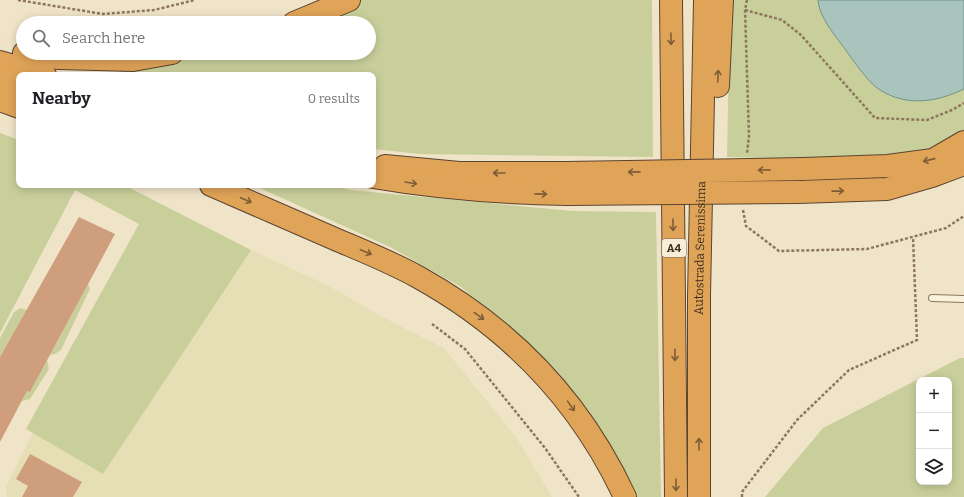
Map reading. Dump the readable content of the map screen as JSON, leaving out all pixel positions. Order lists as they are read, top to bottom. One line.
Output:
{"streets":{"highway":["A4","Autostrada Serenissima"]},"page":{"search":"Search here","heading":["Nearby","0 results"],"map_buttons":["+","−"]}}
